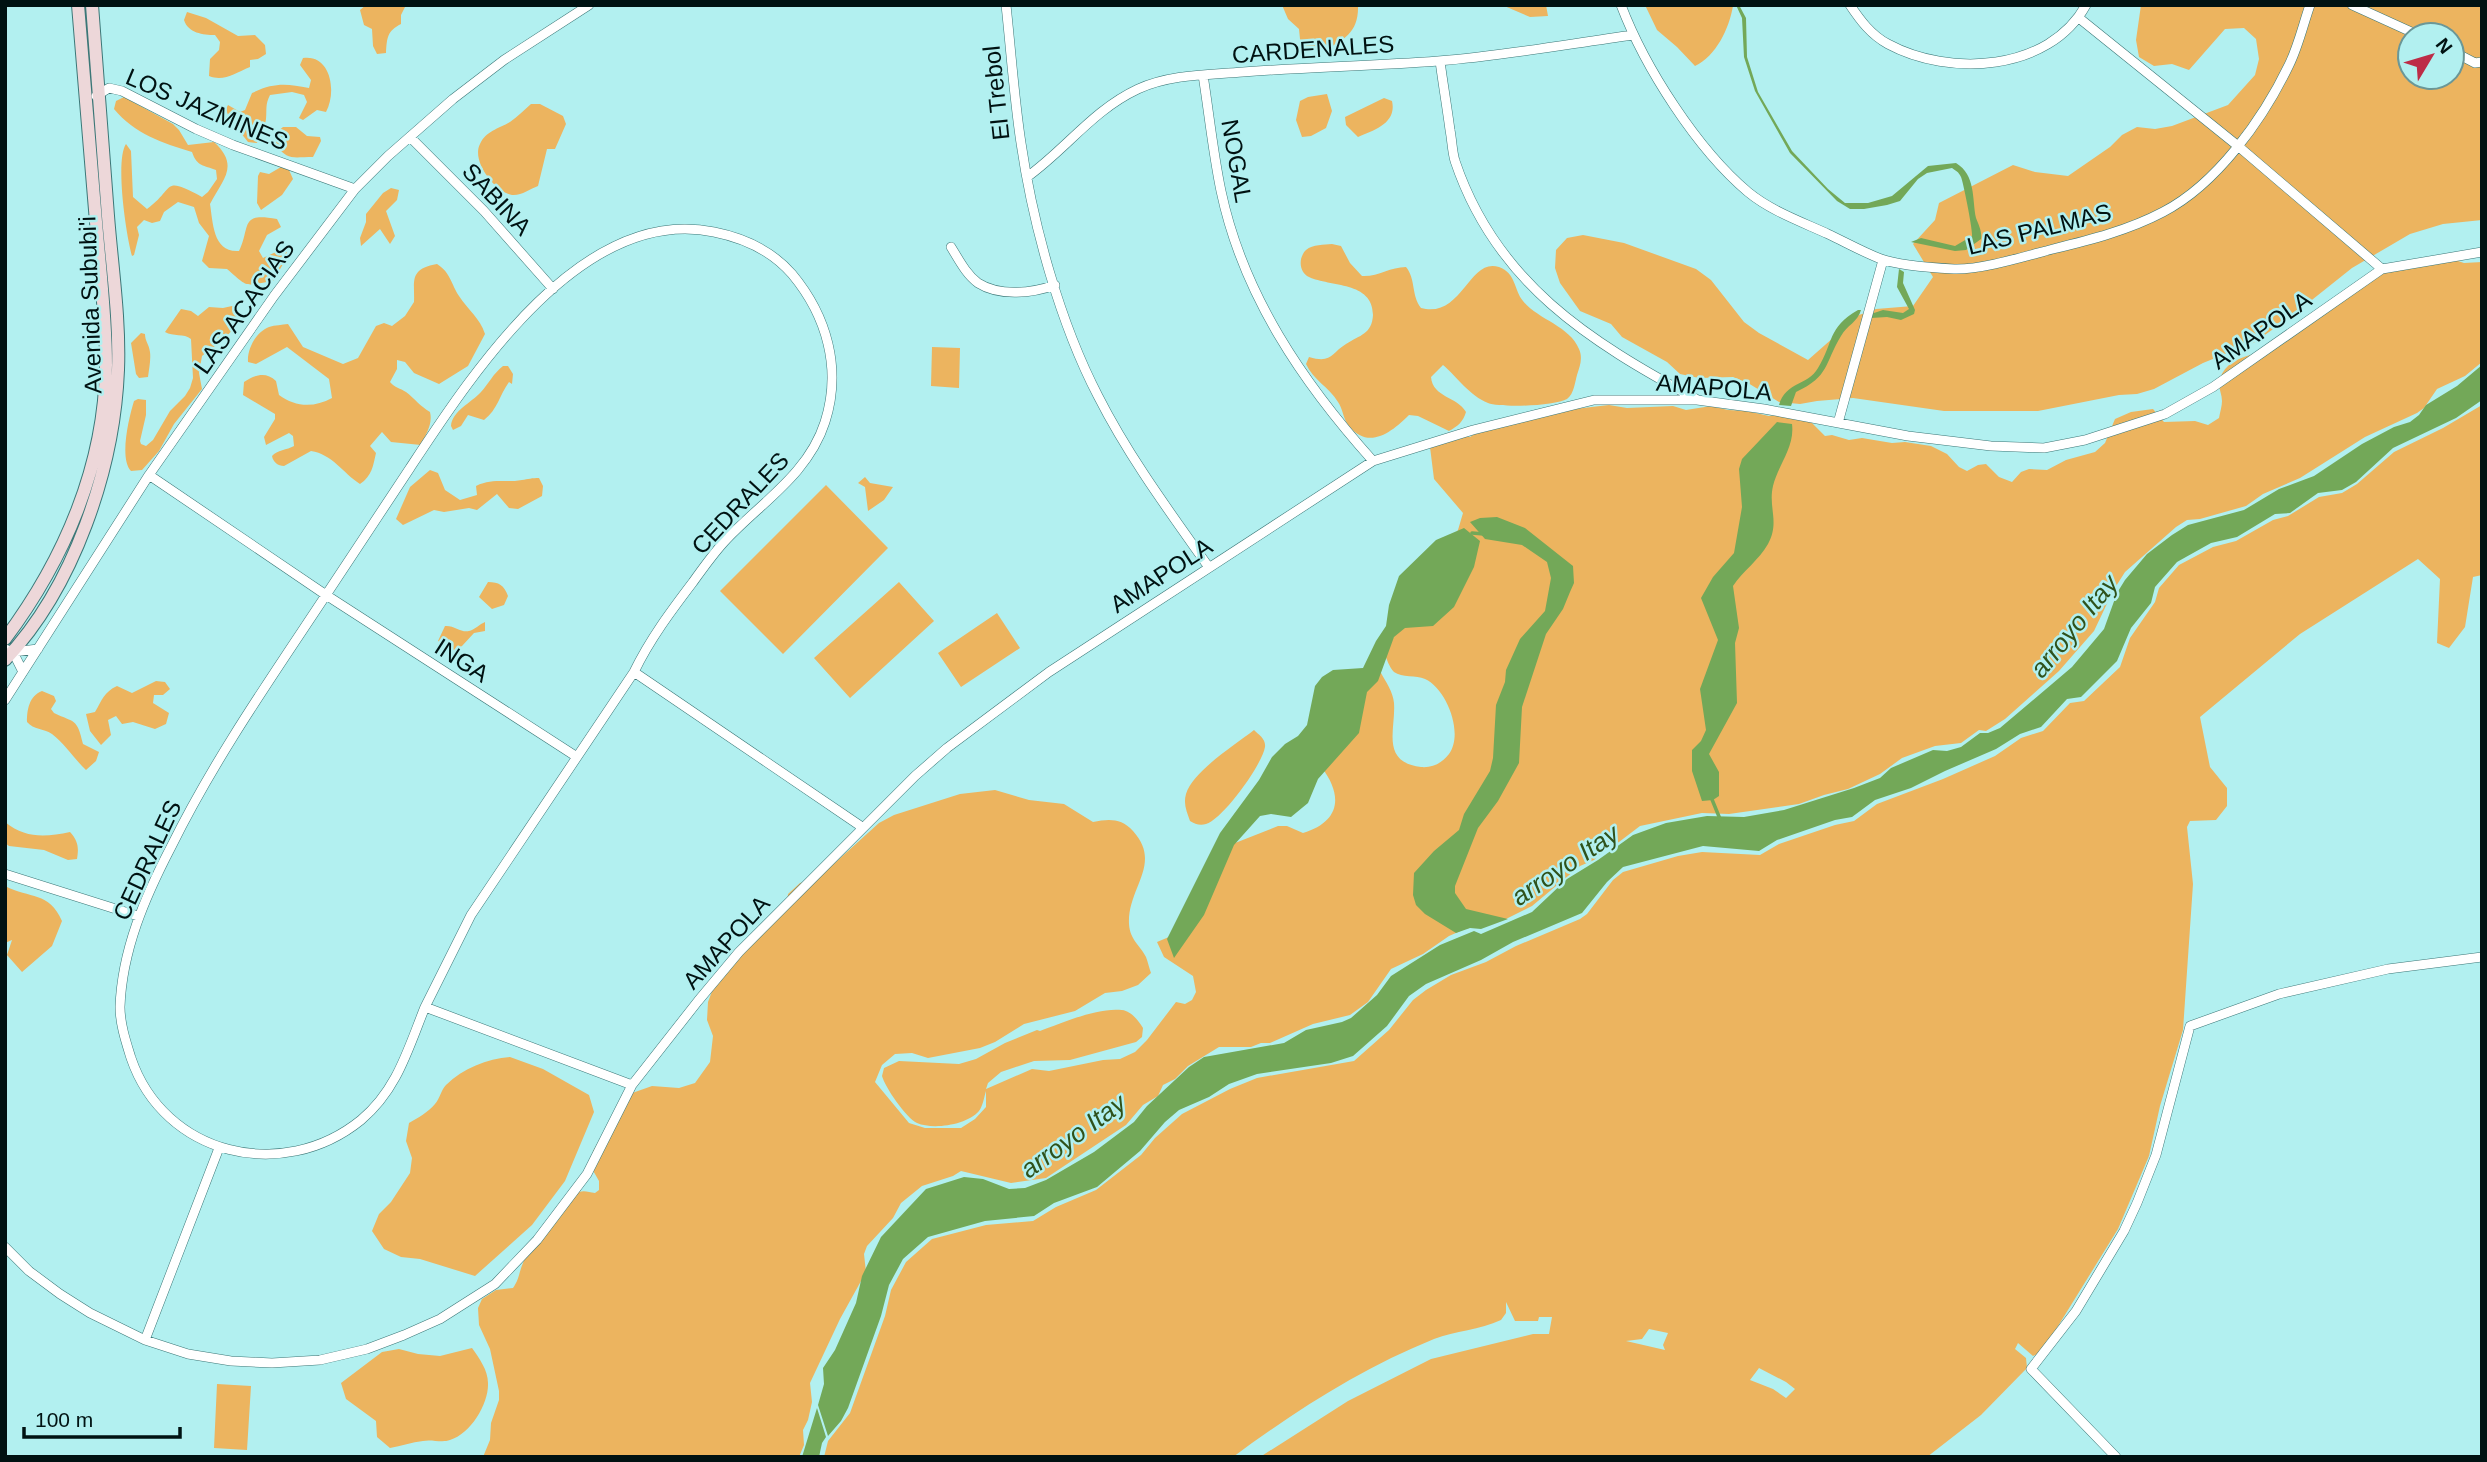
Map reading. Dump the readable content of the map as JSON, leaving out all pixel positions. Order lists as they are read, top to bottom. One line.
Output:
{"streets":{"street":["CARDENALES","El Trebol","LOS JAZMINES","NOGAL","SABINA","LAS PALMAS","Avenida Sububi'i","LAS ACACIAS","AMAPOLA","CEDRALES","INGA"]},"crossings":[["CARDENALES","El Trebol"],["CARDENALES","NOGAL"],["CARDENALES","LAS PALMAS"],["El Trebol","AMAPOLA"],["LOS JAZMINES","Avenida Sububi'i"],["LOS JAZMINES","LAS ACACIAS"],["NOGAL","AMAPOLA"],["SABINA","LAS ACACIAS"],["SABINA","CEDRALES"],["CEDRALES","INGA"]],"water":["arroyo Itay"],"scale_bar":"100 m","north":"top right"}
